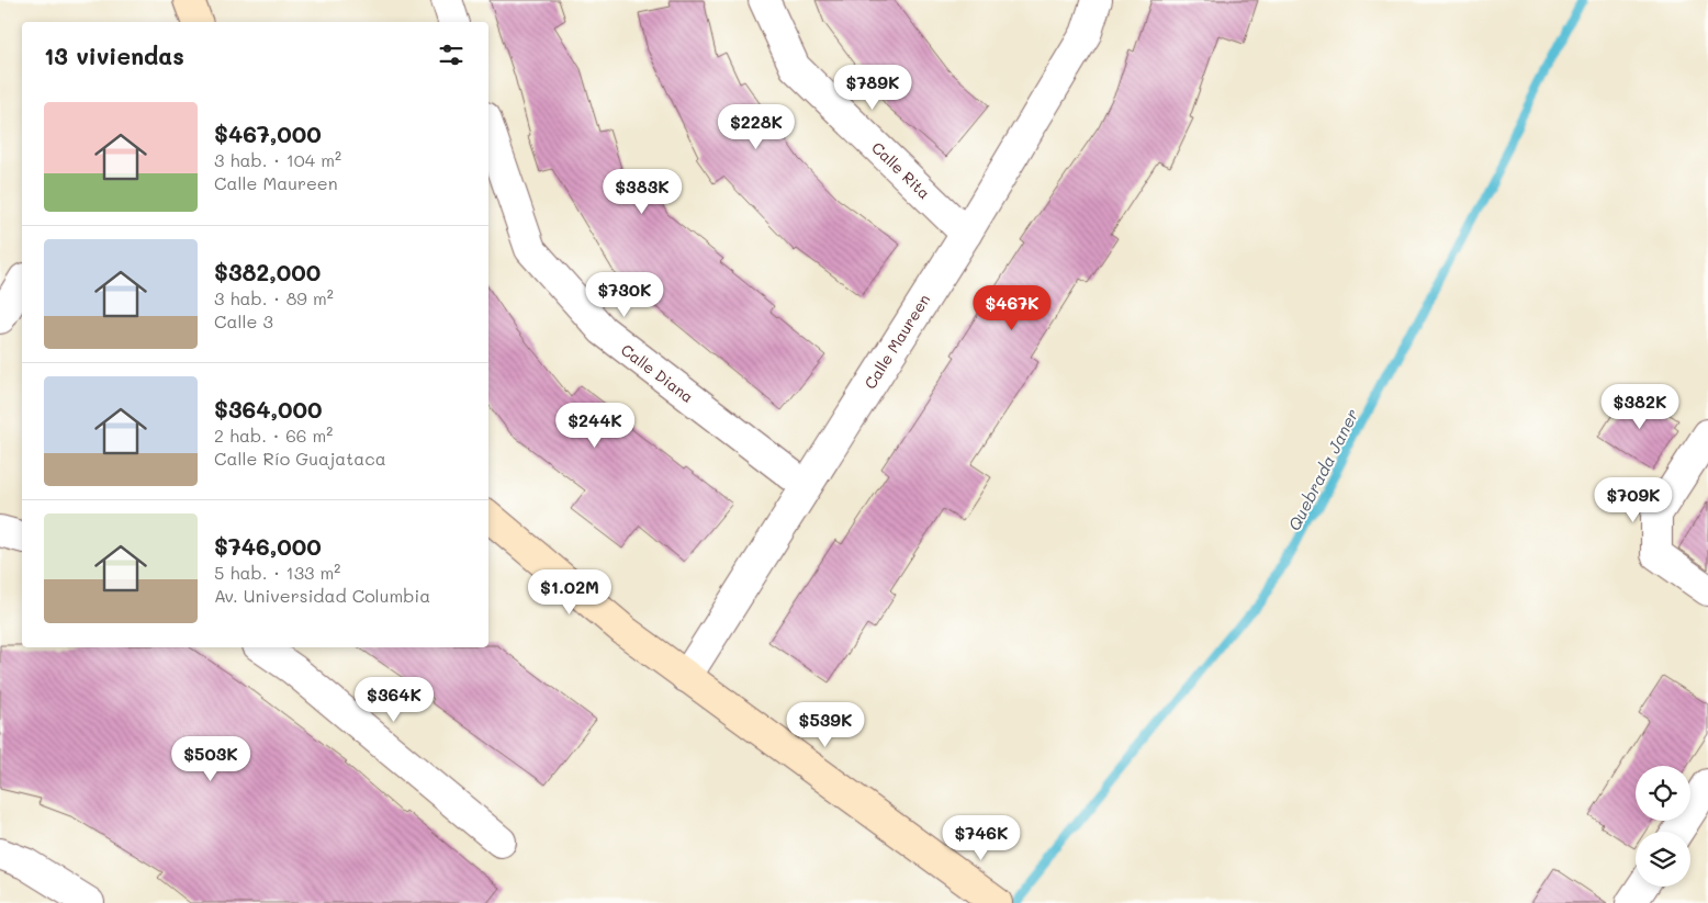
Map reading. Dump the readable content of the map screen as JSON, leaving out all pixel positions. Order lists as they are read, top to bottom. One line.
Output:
{"streets":{"street":["Calle Rita","Calle Maureen","Calle Diana"]},"crossings":[["Calle Rita","Calle Maureen"],["Calle Maureen","Calle Diana"]],"water":["Quebrada Janer"],"page":{"heading":"13 viviendas","price":["$789K","$228K","$383K","$730K","$467K","$382K","$244K","$709K","$1.02M","$364K","$539K","$503K","$746K"],"list":[{"name":"$467,000","note":"3 hab. · 104 m² · Calle Maureen"},{"name":"$382,000","note":"3 hab. · 89 m² · Calle 3"},{"name":"$364,000","note":"2 hab. · 66 m² · Calle Río Guajataca"},{"name":"$746,000","note":"5 hab. · 133 m² · Av. Universidad Columbia"}]}}
